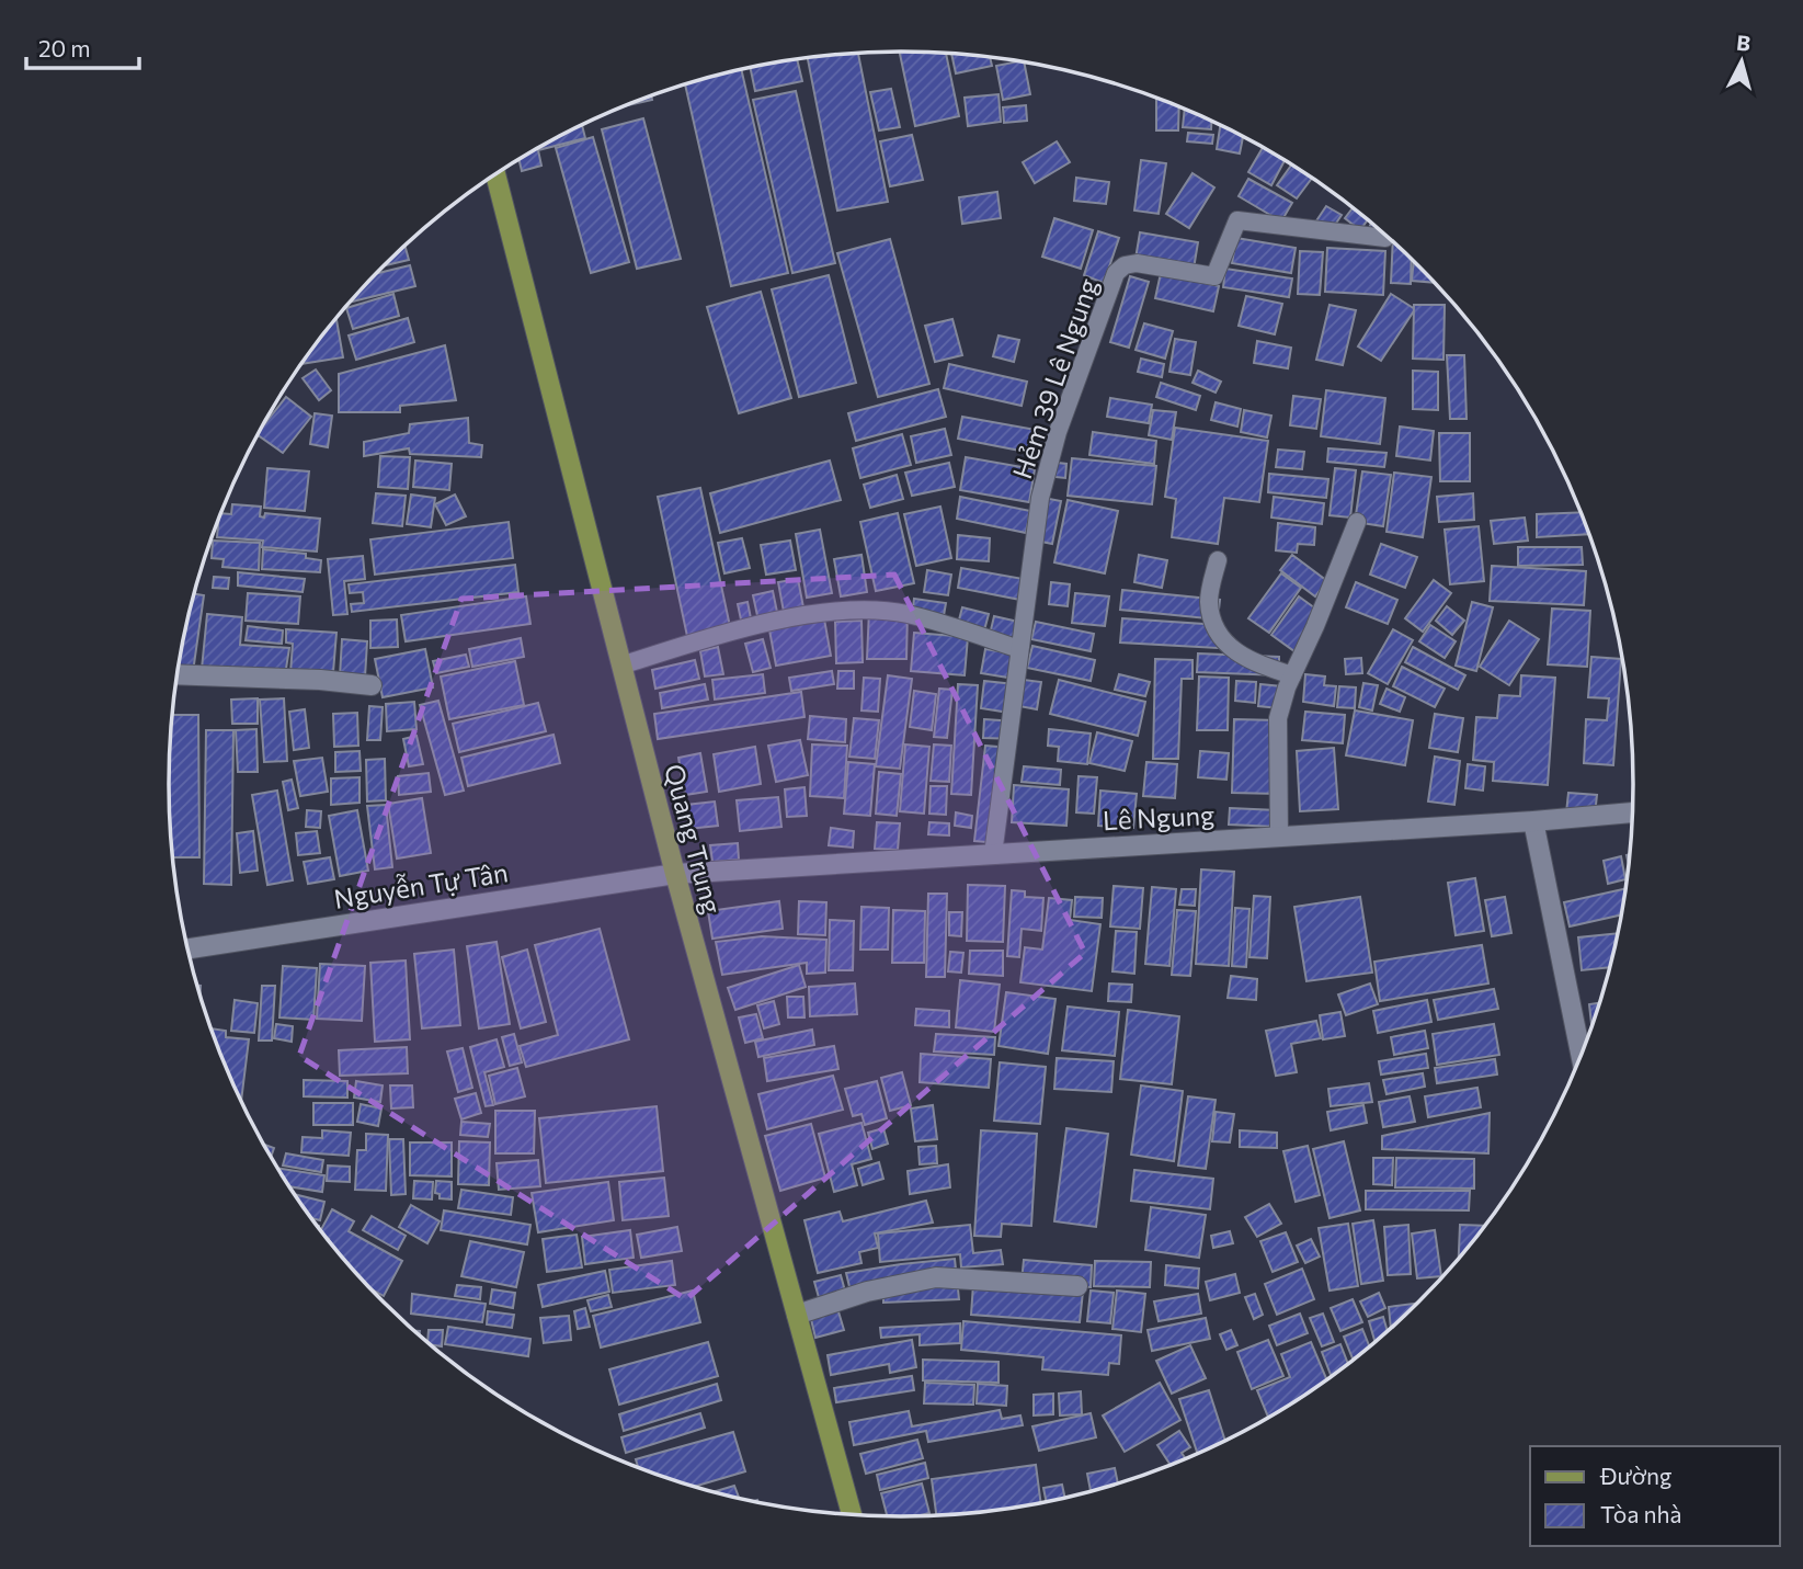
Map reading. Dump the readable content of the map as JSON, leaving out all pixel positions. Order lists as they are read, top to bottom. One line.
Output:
{"streets":{"main road":["Quang Trung"],"street":["Lê Ngung","Nguyễn Tự Tân"],"lane":["Hẻm 39 Lê Ngung"]},"crossings":[["Hẻm 39 Lê Ngung","Lê Ngung"],["Lê Ngung","Quang Trung"],["Lê Ngung","Nguyễn Tự Tân"],["Quang Trung","Nguyễn Tự Tân"]],"legend":["Đường","Tòa nhà"],"scale_bar":"20 m","north":"top"}
